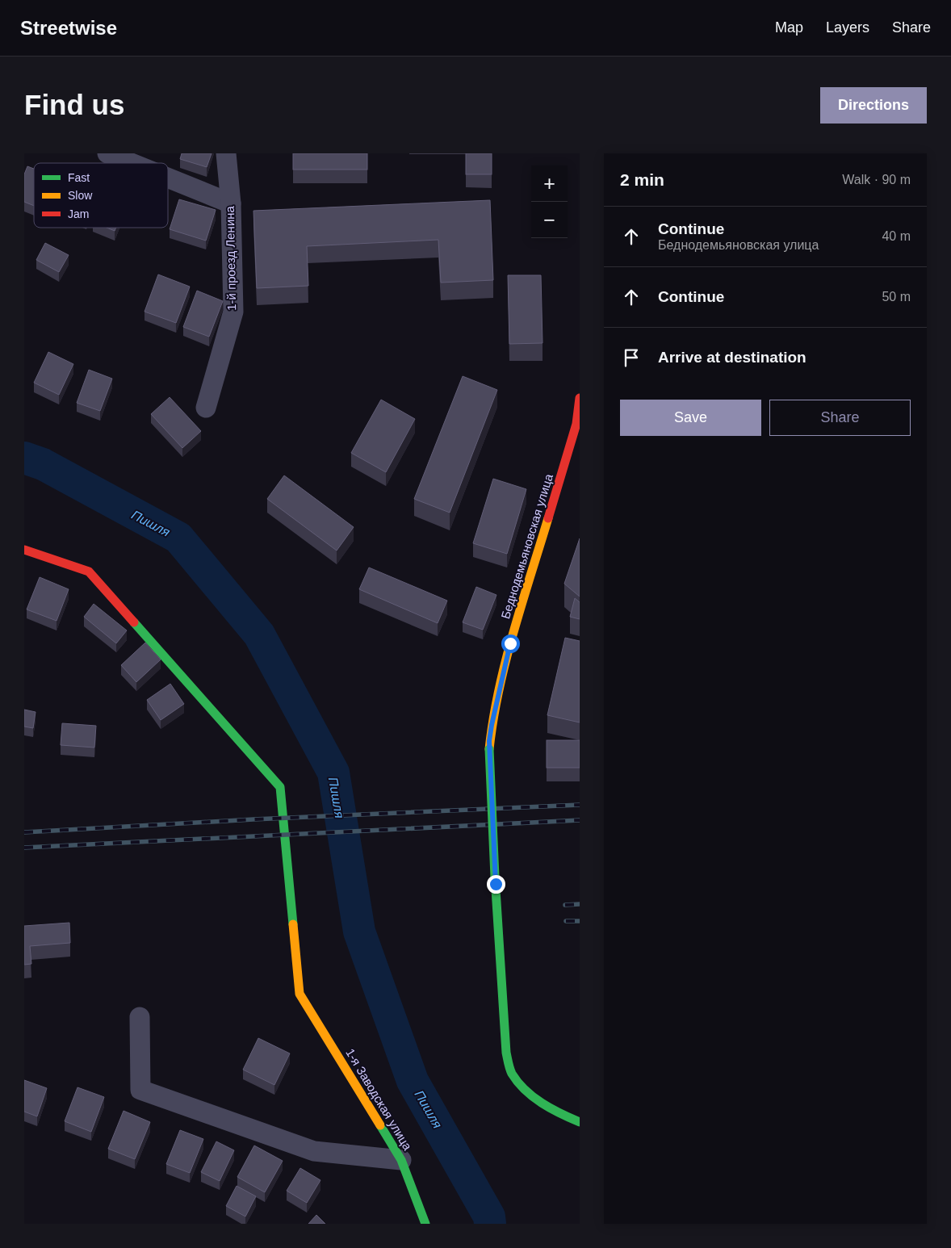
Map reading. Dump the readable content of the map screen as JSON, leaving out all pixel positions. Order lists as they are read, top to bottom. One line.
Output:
{"streets":{"street":["1-й проезд Ленина","Беднодемьяновская улица","1-я Заводская улица"]},"water":["Пишля"],"legend":["Fast","Slow","Jam"],"page":{"header":"Streetwise","nav":["Map","Layers","Share"],"buttons":["Directions",["Save","Share"]],"title":"Find us","heading":["2 min","Walk · 90 m"],"map_buttons":["+","−"],"list":[["Continue","Беднодемьяновская улица","40 m"],["Continue","50 m"],"Arrive at destination"]}}
